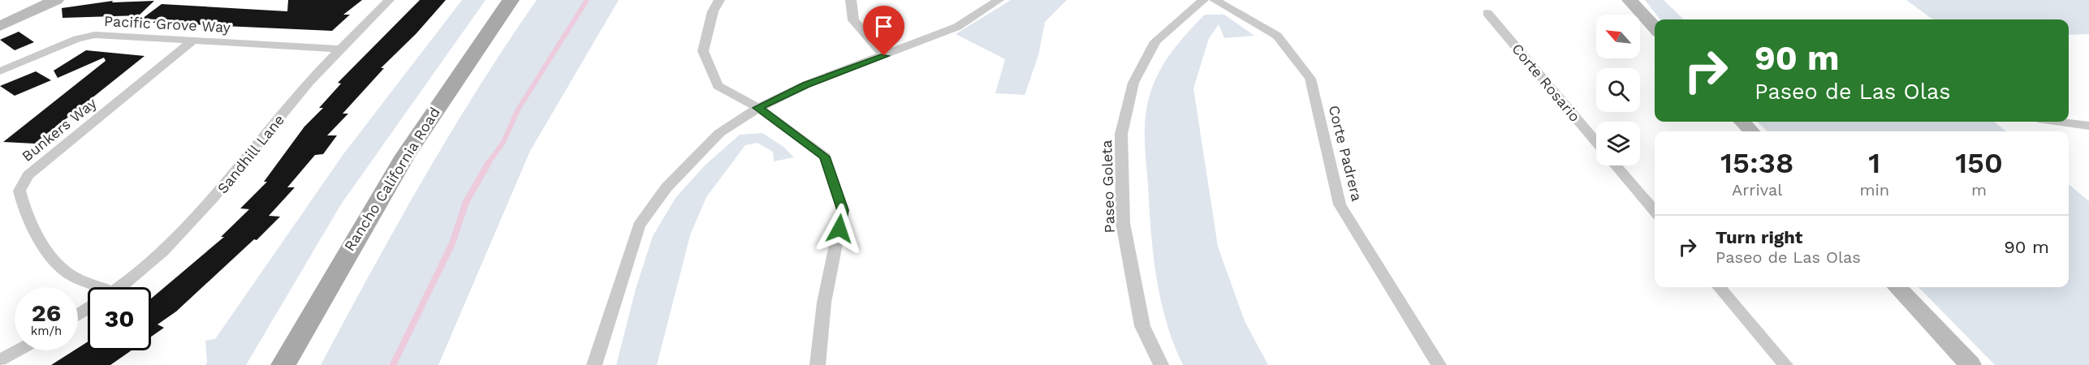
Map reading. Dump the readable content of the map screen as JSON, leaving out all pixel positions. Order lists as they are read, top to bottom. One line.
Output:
{"streets":{"main road":["Rancho California Road"],"street":["Pacific Grove Way","Corte Rosario","Bunkers Way","Corte Padrera","Sandhill Lane","Paseo Goleta"]},"crossings":[["Pacific Grove Way","Bunkers Way"],["Pacific Grove Way","Sandhill Lane"]],"north":"top left","page":{"turn":["90 m","Paseo de Las Olas"],"eta":["15:38","Arrival","1","min","150","m"],"list":[{"name":"Turn right","note":"Paseo de Las Olas","value":"90 m"}],"speed":"26 km/h","limit":"30"}}
